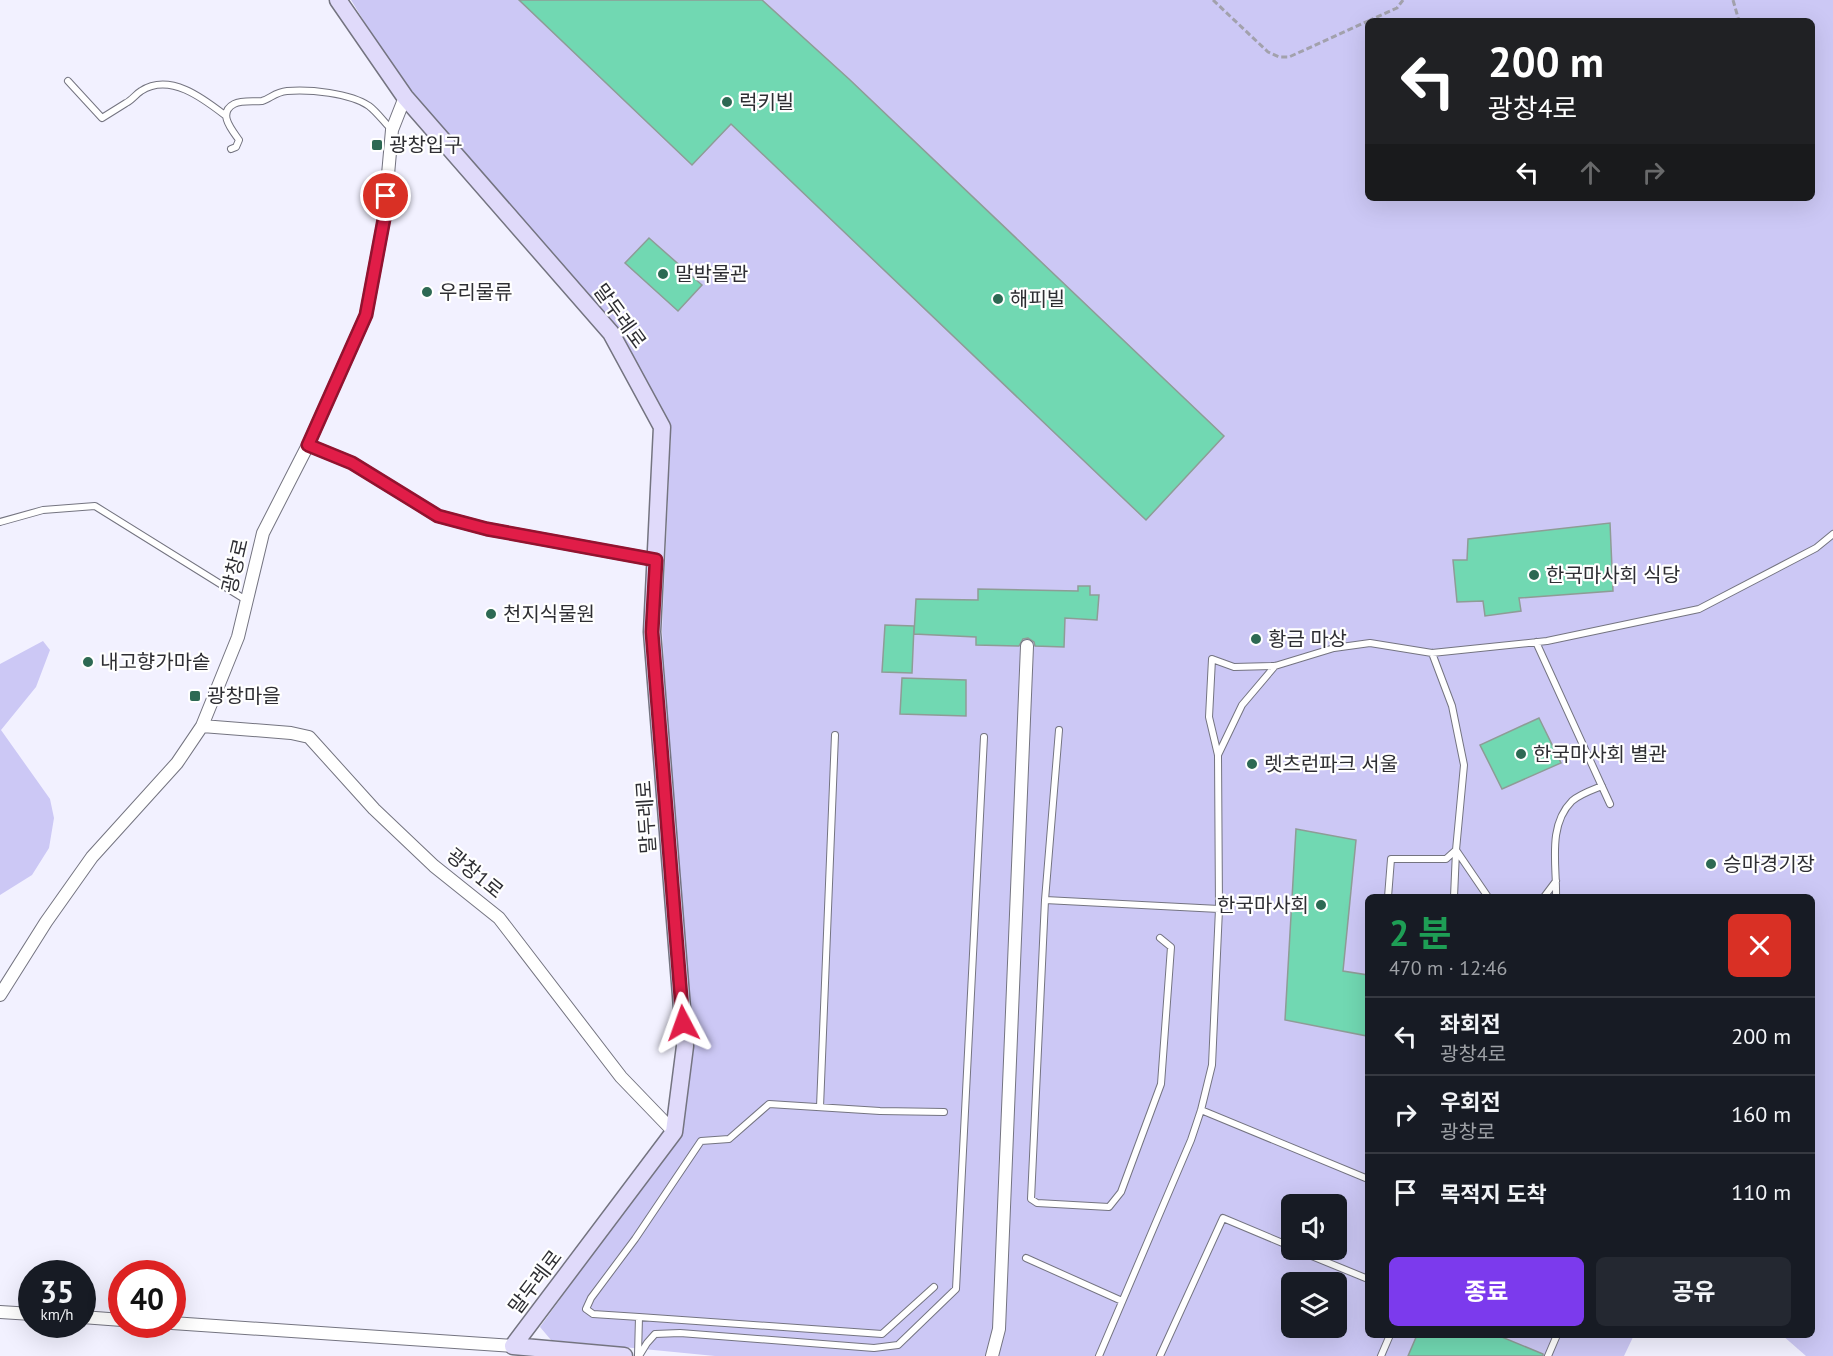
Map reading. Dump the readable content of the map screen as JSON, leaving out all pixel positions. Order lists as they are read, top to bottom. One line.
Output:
{"streets":{"street":["말두레로","광창로","광창1로"]},"crossings":[["말두레로","광창로"],["말두레로","광창1로"],["광창로","광창1로"]],"places":{"other":["럭키빌","말박물관","우리물류","해피빌","한국마사회 식당","천지식물원","황금 마상","내고향가마솥","한국마사회 별관","렛츠런파크 서울","승마경기장","한국마사회"],"transit":["광창입구","광창마을"]},"page":{"turn":["200 m","광창4로"],"heading":["2 분","470 m · 12:46"],"list":[{"name":"좌회전","note":"광창4로","value":"200 m"},{"name":"우회전","note":"광창로","value":"160 m"},{"name":"목적지 도착","value":"110 m"}],"buttons":["종료","공유"],"speed":"35 km/h","limit":"40"}}
